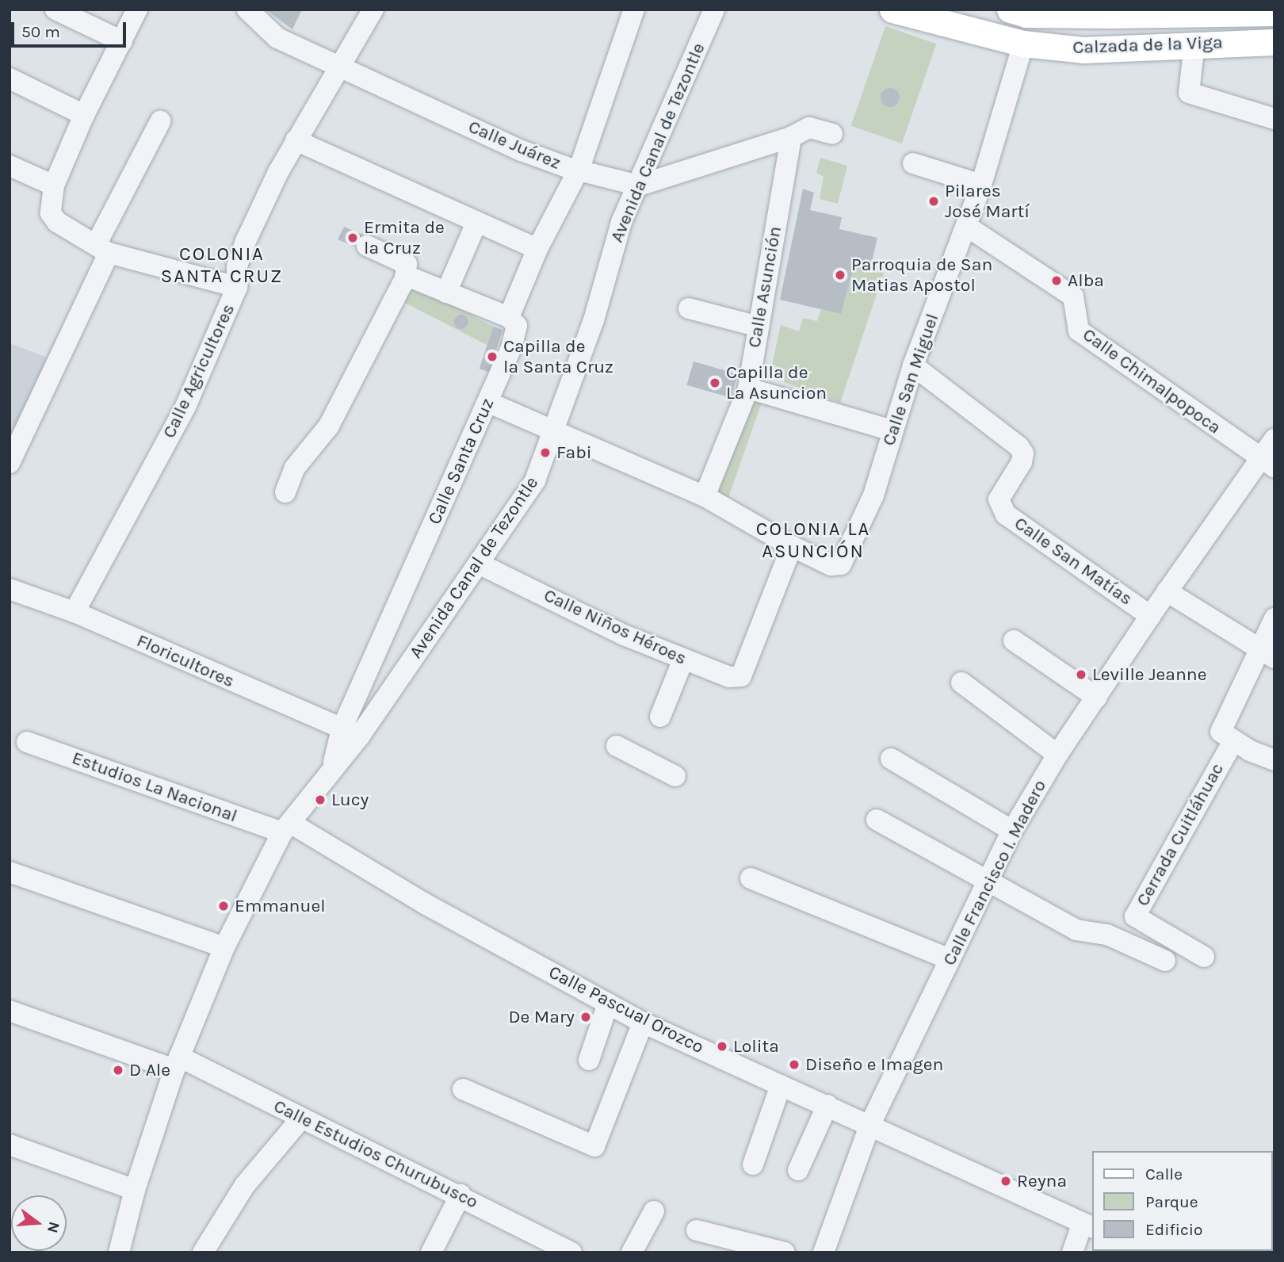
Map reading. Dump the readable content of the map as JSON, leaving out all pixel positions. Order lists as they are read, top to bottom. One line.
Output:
{"streets":{"main road":["Calzada de la Viga"],"street":["Avenida Canal de Tezontle","Calle Juárez","Calle Asunción","Calle Agricultores","Calle San Miguel","Calle Chimalpopoca","Calle Santa Cruz","Calle San Matías","Calle Niños Héroes","Floricultores","Estudios La Nacional","Cerrada Cuitláhuac","Calle Francisco I. Madero","Calle Pascual Orozco","Calle Estudios Churubusco"]},"crossings":[["Calzada de la Viga","Calle San Miguel"],["Avenida Canal de Tezontle","Calle Juárez"],["Avenida Canal de Tezontle","Calle Santa Cruz"],["Avenida Canal de Tezontle","Calle Niños Héroes"],["Avenida Canal de Tezontle","Floricultores"],["Avenida Canal de Tezontle","Estudios La Nacional"],["Avenida Canal de Tezontle","Calle Pascual Orozco"],["Avenida Canal de Tezontle","Calle Estudios Churubusco"],["Calle Juárez","Calle Agricultores"],["Calle Juárez","Calle Santa Cruz"],["Calle Agricultores","Floricultores"],["Calle San Miguel","Calle Chimalpopoca"],["Calle San Miguel","Calle San Matías"],["Calle San Miguel","Calle Niños Héroes"],["Calle Chimalpopoca","Calle Francisco I. Madero"],["Calle Santa Cruz","Floricultores"],["Calle San Matías","Calle Francisco I. Madero"],["Estudios La Nacional","Calle Pascual Orozco"],["Calle Francisco I. Madero","Calle Pascual Orozco"]],"districts":["COLONIA SANTA CRUZ","COLONIA LA ASUNCIÓN"],"places":["Pilares José Martí","Ermita de la Cruz","Parroquia de San Matias Apostol","Alba","Capilla de la Santa Cruz","Capilla de La Asuncion","Fabi","Leville Jeanne","Lucy","Emmanuel","De Mary","Lolita","Diseño e Imagen","D Ale","Reyna"],"legend":["Calle","Parque","Edificio"],"scale_bar":"50 m","north":"right"}
